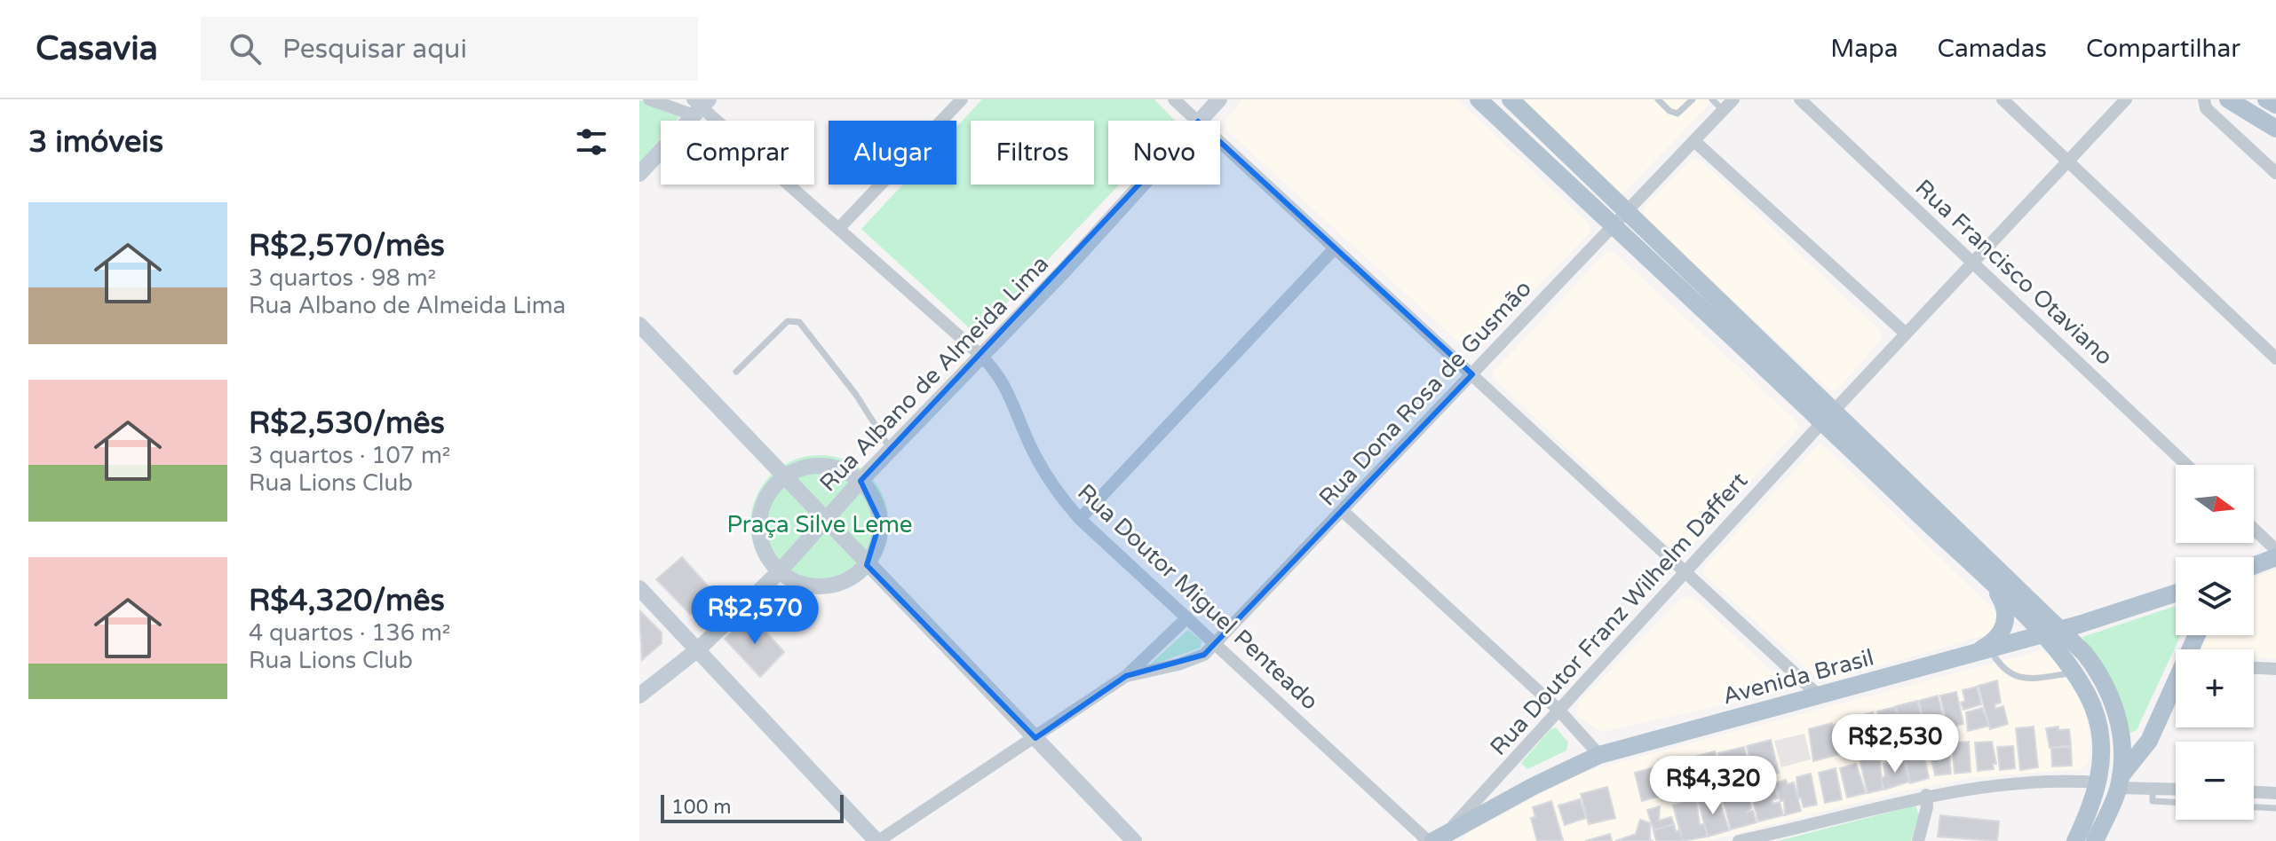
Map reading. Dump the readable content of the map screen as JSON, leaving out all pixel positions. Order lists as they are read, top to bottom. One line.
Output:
{"streets":{"main road":["Avenida Brasil"],"street":["Rua Francisco Otaviano","Rua Albano de Almeida Lima","Rua Dona Rosa de Gusmão","Rua Doutor Miguel Penteado","Rua Doutor Franz Wilhelm Daffert"]},"crossings":[["Rua Francisco Otaviano","Rua Doutor Franz Wilhelm Daffert"],["Rua Albano de Almeida Lima","Rua Doutor Miguel Penteado"],["Rua Dona Rosa de Gusmão","Rua Doutor Miguel Penteado"],["Rua Doutor Franz Wilhelm Daffert","Avenida Brasil"]],"parks":["Praça Silve Leme"],"scale_bar":"100 m","north":"right","page":{"header":"Casavia","search":"Pesquisar aqui","nav":["Mapa","Camadas","Compartilhar"],"heading":"3 imóveis","chip":["Comprar","Alugar","Filtros","Novo"],"list":[{"name":"R$2,570/mês","note":"3 quartos · 98 m² · Rua Albano de Almeida Lima"},{"name":"R$2,530/mês","note":"3 quartos · 107 m² · Rua Lions Club"},{"name":"R$4,320/mês","note":"4 quartos · 136 m² · Rua Lions Club"}],"map_buttons":["+","−"],"price":["R$2,570","R$2,530","R$4,320"],"scale":"100 m"}}
